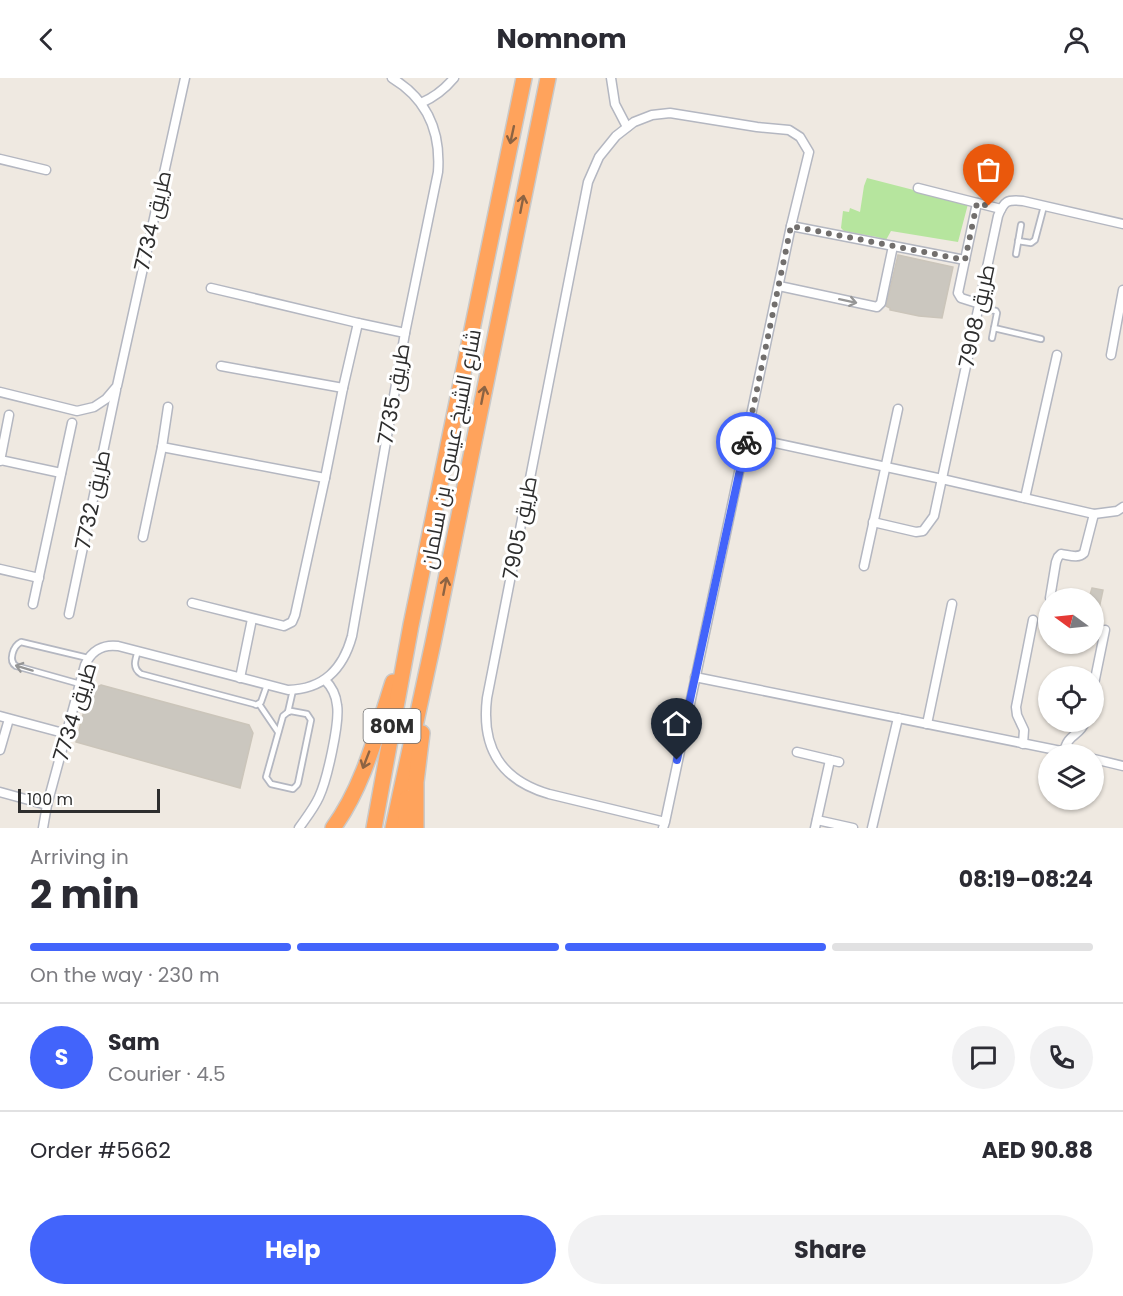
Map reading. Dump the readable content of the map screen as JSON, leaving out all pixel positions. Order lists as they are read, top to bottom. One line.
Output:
{"streets":{"highway":["شارع الشيخ عيسى بن سلمان","80M"],"street":["طريق 7734","طريق 7908","طريق 7735","طريق 7732","طريق 7905"]},"crossings":[["طريق 7734","طريق 7732"]],"scale_bar":"100 m","north":"left","page":{"header":"Nomnom","scale":"100 m","heading":["2 min","Arriving in","08:19–08:24"],"panel":["Sam","Courier · 4.5","Order #5662","AED 90.88"],"bar":"On the way · 230 m","round":"S","buttons":["Help","Share"]}}
